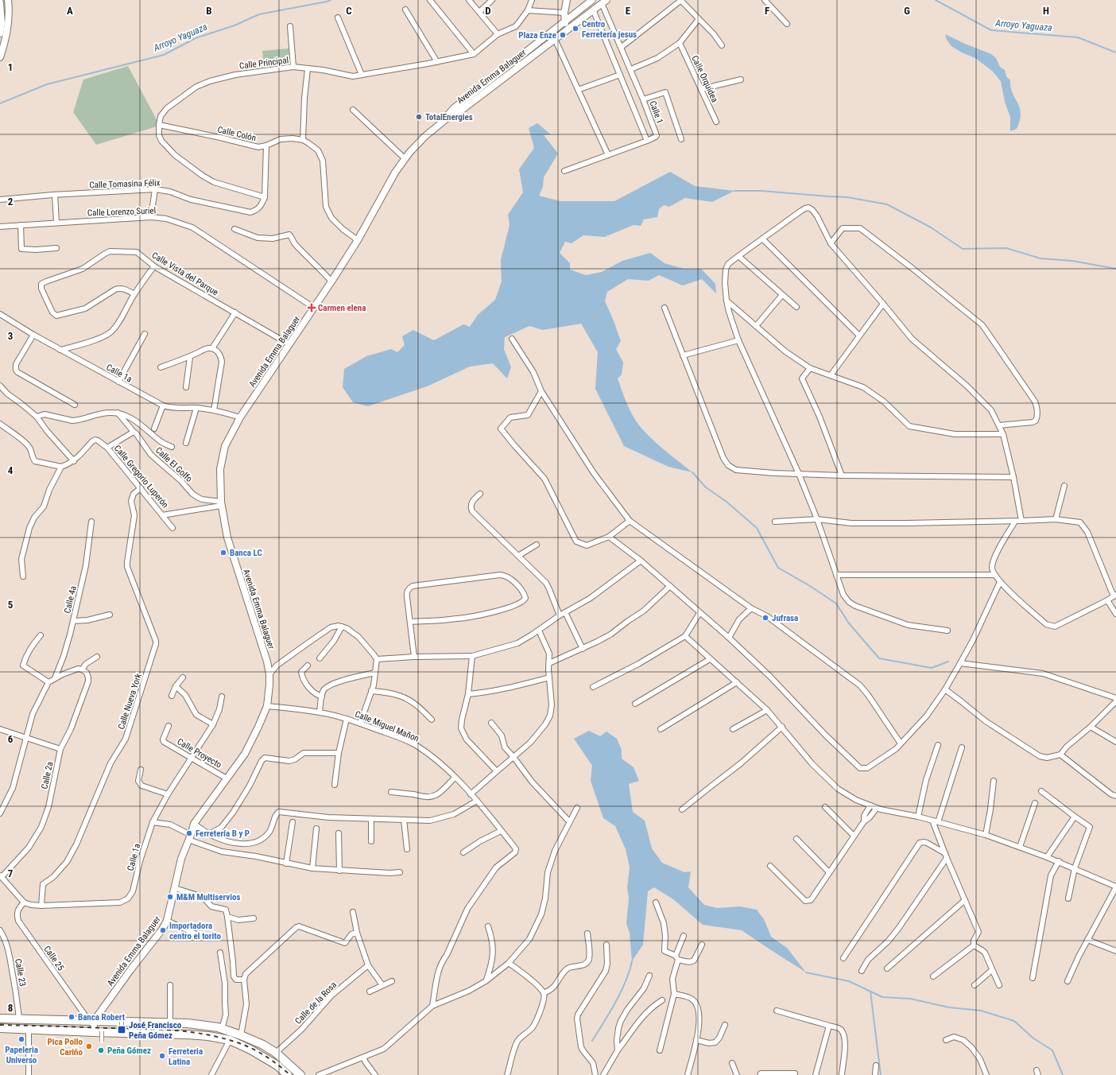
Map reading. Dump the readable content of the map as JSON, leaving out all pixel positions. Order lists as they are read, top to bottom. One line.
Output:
{"streets":{"street":["Calle Principal","Avenida Emma Balaguer","Calle Orquídea","Calle 1","Calle Colón","Calle Tomasina Félix","Calle Lorenzo Suriel","Calle Vista del Parque","Calle 1a","Calle El Golfo","Calle Gregorio Luperón","Calle 4a","Calle Nueva York","Calle Miguel Mañon","Calle Proyecto","Calle 2a","Calle 25","Calle 23","Calle de la Rosa"]},"crossings":[["Calle Principal","Calle Colón"],["Avenida Emma Balaguer","Calle 1"],["Avenida Emma Balaguer","Calle Colón"],["Avenida Emma Balaguer","Calle Lorenzo Suriel"],["Avenida Emma Balaguer","Calle Vista del Parque"],["Avenida Emma Balaguer","Calle 1a"],["Avenida Emma Balaguer","Calle El Golfo"],["Avenida Emma Balaguer","Calle Gregorio Luperón"],["Avenida Emma Balaguer","Calle Miguel Mañon"],["Avenida Emma Balaguer","Calle Proyecto"],["Avenida Emma Balaguer","Calle 25"],["Calle 1a","Calle Nueva York"],["Calle 1a","Calle Proyecto"],["Calle 1a","Calle 25"],["Calle El Golfo","Calle Gregorio Luperón"],["Calle Gregorio Luperón","Calle Nueva York"]],"water":["Arroyo Yaguaza"],"places":{"other":["Centro Ferretería jesus","Plaza Enze","TotalEnergies","Banca LC","Jufrasa","Ferretería B y P","M&M Multiservios","Importadora centro el torito","Banca Robert","Papeleria Universo","Pica Pollo Cariño","Peña Gómez","Ferreteria Latina"],"health":["Carmen elena"],"transit":["José Francisco Peña Gómez"]},"grid":{"columns":["A","B","C","D","E","F","G","H"],"rows":["1","2","3","4","5","6","7","8"]}}
